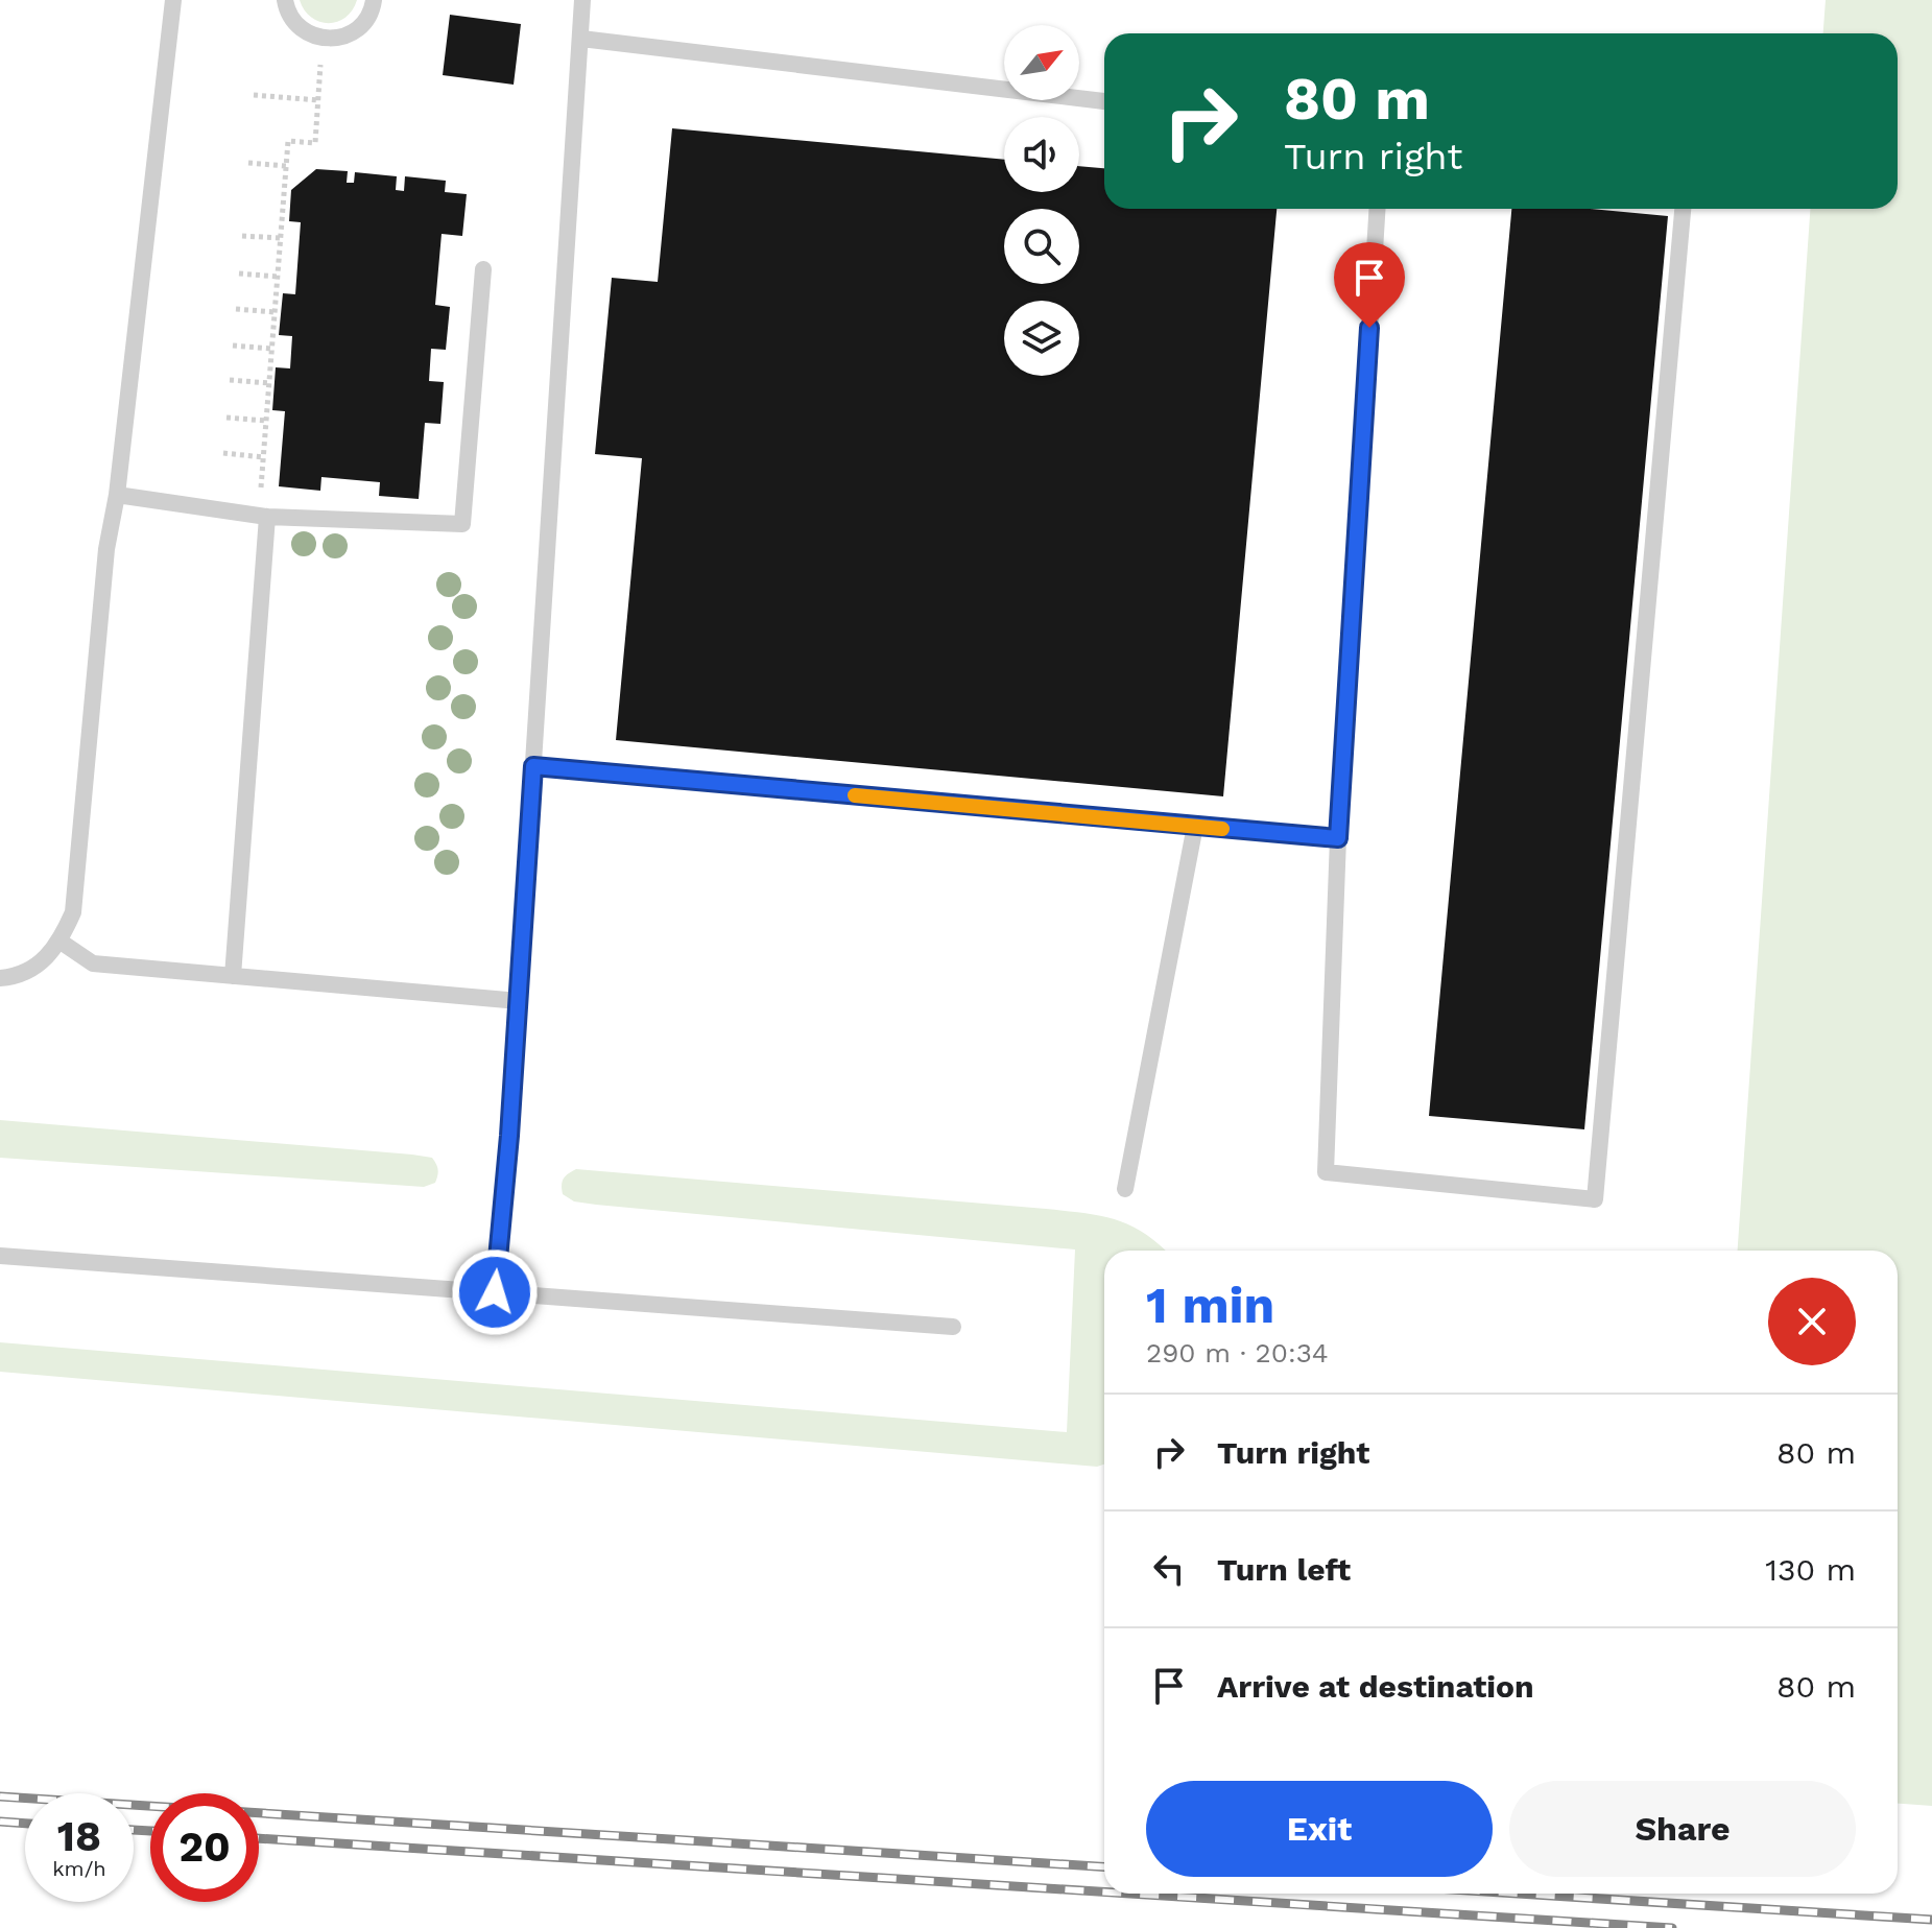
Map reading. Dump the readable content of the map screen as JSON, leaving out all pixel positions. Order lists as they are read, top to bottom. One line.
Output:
{"north":"top right","page":{"turn":["80 m","Turn right"],"heading":["1 min","290 m · 20:34"],"list":[{"name":"Turn right","value":"80 m"},{"name":"Turn left","value":"130 m"},{"name":"Arrive at destination","value":"80 m"}],"buttons":["Exit","Share"],"speed":"18 km/h","limit":"20"}}
